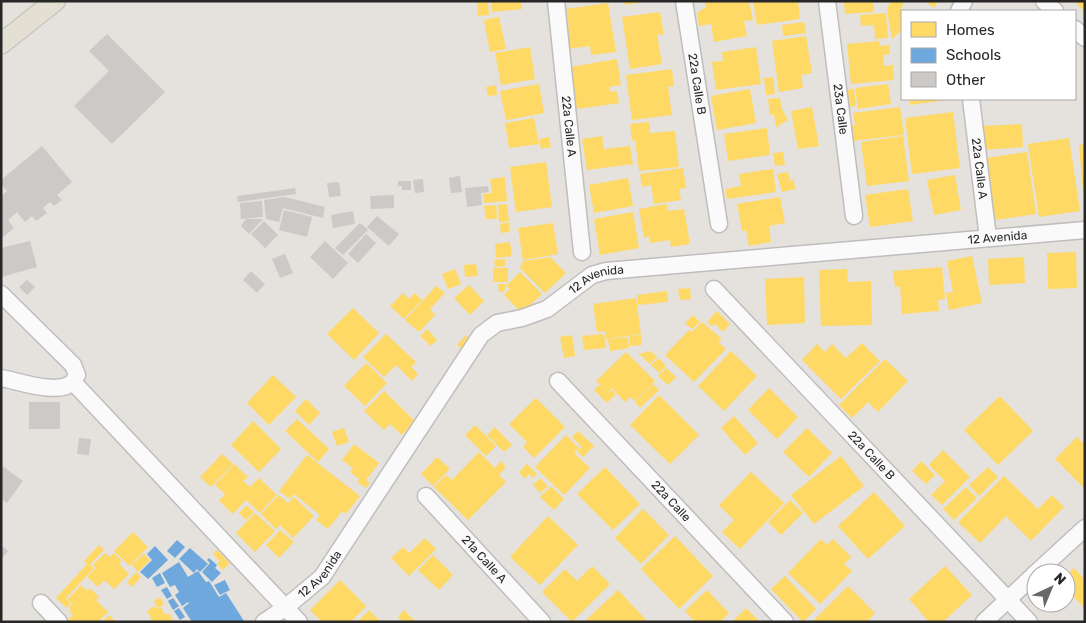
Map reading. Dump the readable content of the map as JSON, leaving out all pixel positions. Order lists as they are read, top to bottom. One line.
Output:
{"streets":{"street":["22a Calle B","23a Calle","22a Calle A","12 Avenida","22a Calle","21a Calle A"]},"crossings":[["22a Calle A","12 Avenida"]],"legend":["Homes","Schools","Other"],"north":"top right"}
